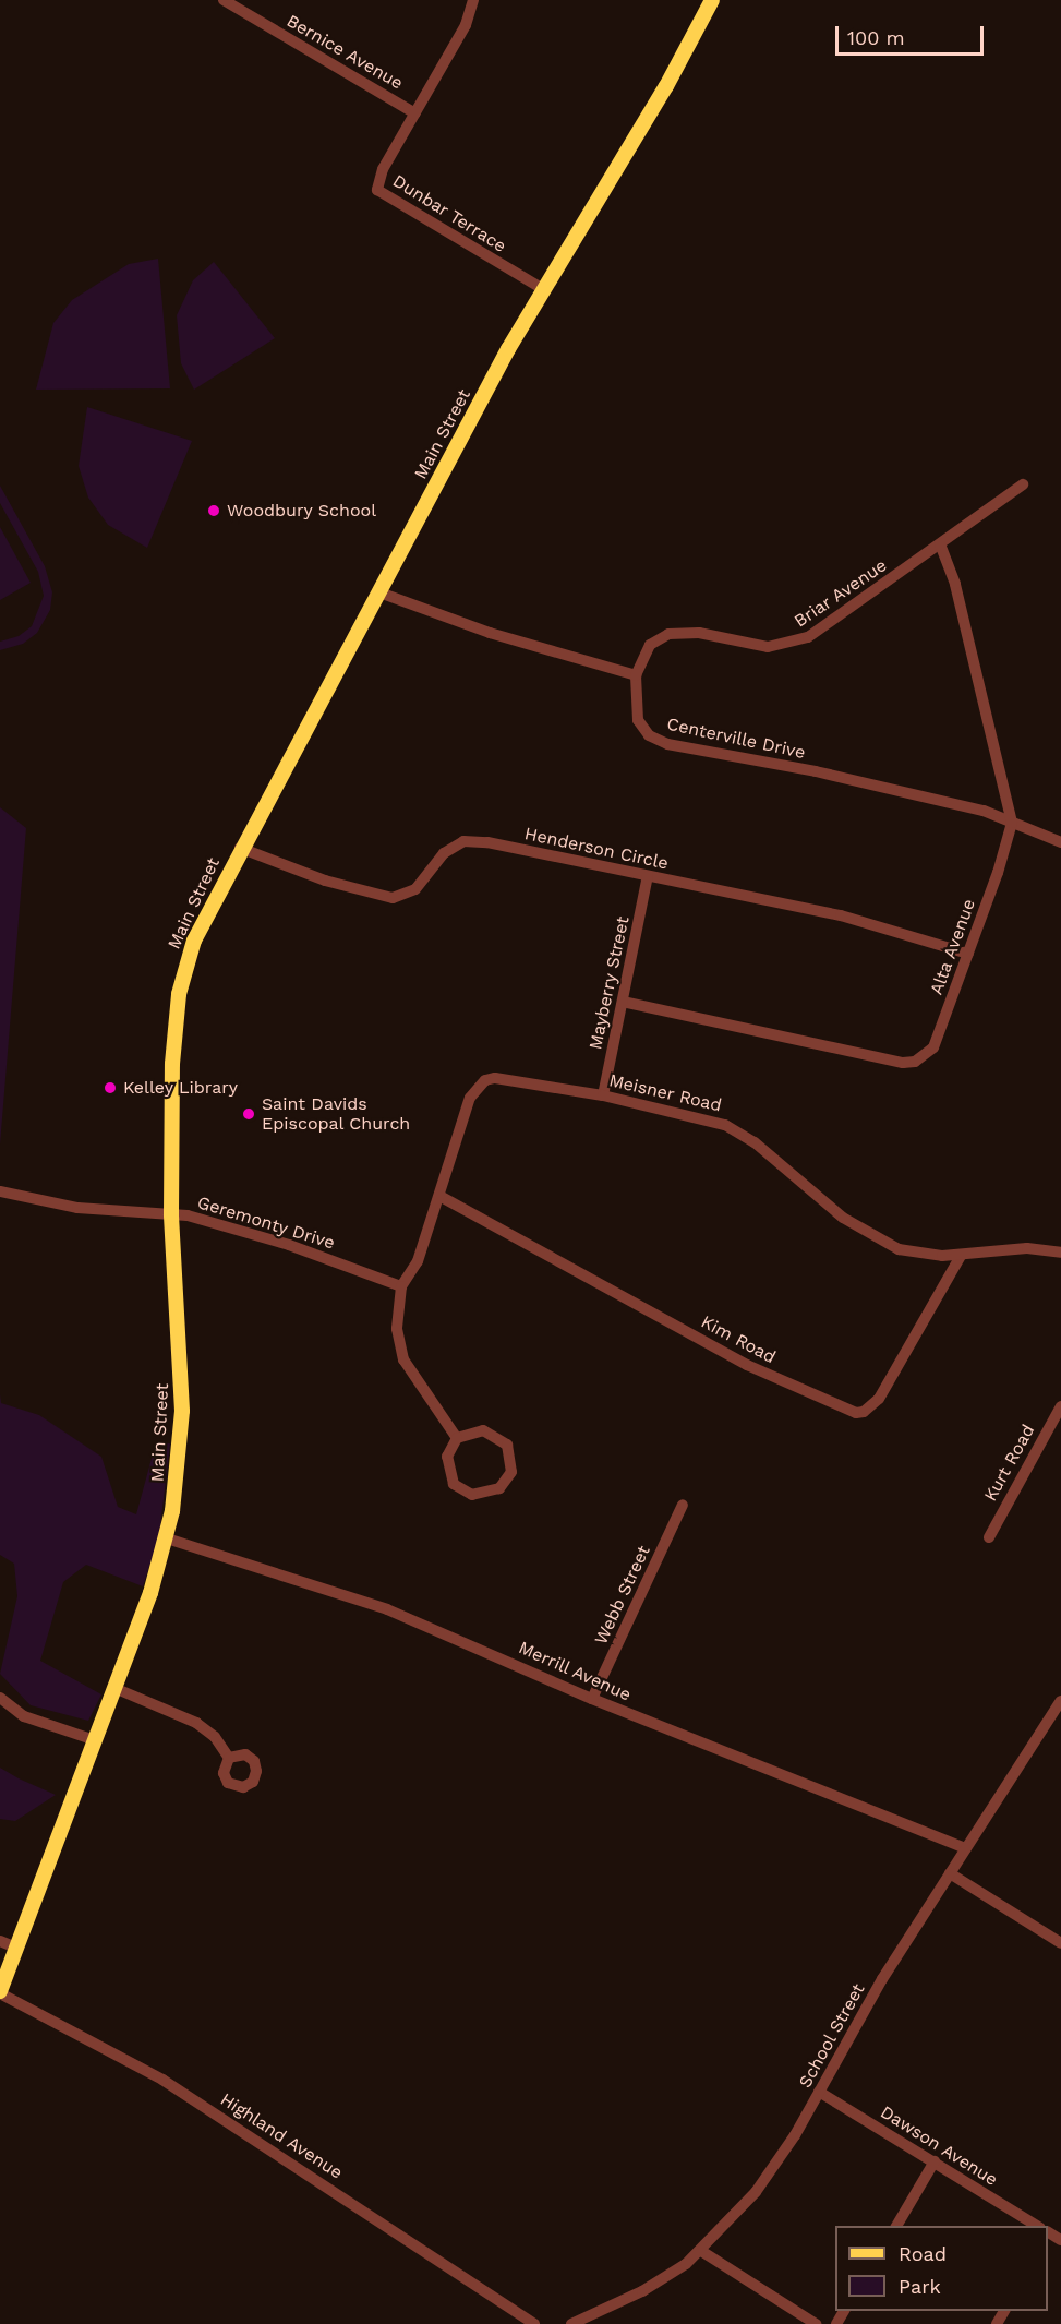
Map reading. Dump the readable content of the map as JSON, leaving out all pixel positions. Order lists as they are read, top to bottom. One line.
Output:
{"streets":{"main road":["Main Street"],"street":["Bernice Avenue","Dunbar Terrace","Briar Avenue","Centerville Drive","Henderson Circle","Alta Avenue","Mayberry Street","Meisner Road","Geremonty Drive","Kim Road","Kurt Road","Webb Street","Merrill Avenue","School Street","Highland Avenue","Dawson Avenue"]},"crossings":[["Bernice Avenue","Dunbar Terrace"],["Dunbar Terrace","Main Street"],["Main Street","Henderson Circle"],["Main Street","Geremonty Drive"],["Main Street","Merrill Avenue"],["Main Street","Highland Avenue"],["Briar Avenue","Centerville Drive"],["Centerville Drive","Alta Avenue"],["Henderson Circle","Alta Avenue"],["Henderson Circle","Mayberry Street"],["Alta Avenue","Mayberry Street"],["Mayberry Street","Meisner Road"],["Meisner Road","Geremonty Drive"],["Meisner Road","Kim Road"],["Webb Street","Merrill Avenue"],["Merrill Avenue","School Street"],["School Street","Dawson Avenue"]],"places":["Woodbury School","Kelley Library","Saint Davids Episcopal Church"],"legend":["Road","Park"],"scale_bar":"100 m"}
